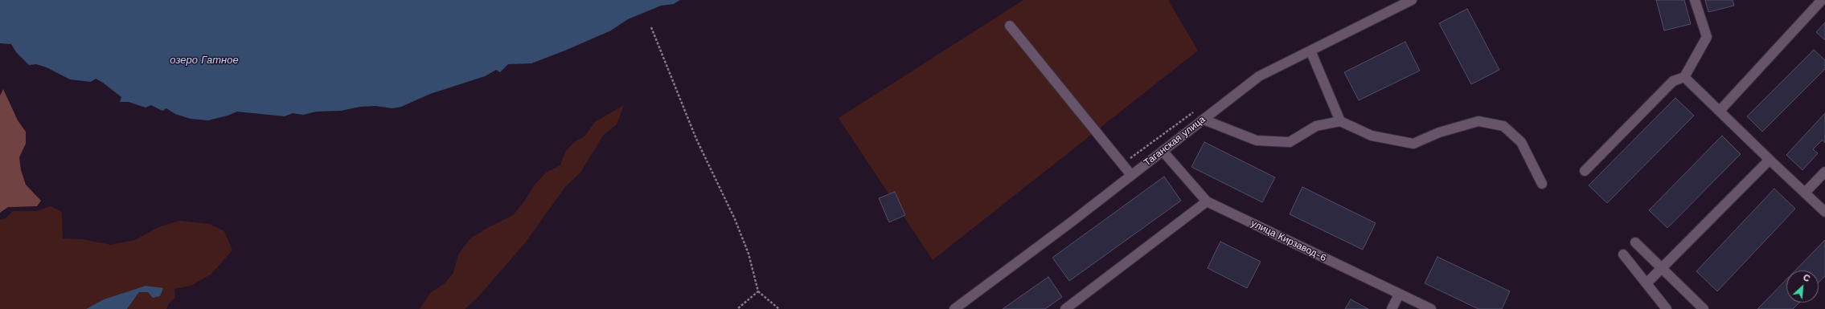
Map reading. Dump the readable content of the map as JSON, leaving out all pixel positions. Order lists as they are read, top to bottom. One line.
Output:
{"streets":{"street":["Таганская улица","улица Кирзавод-6"]},"crossings":[["Таганская улица","улица Кирзавод-6"]],"water":["озеро Гатное"],"north":"top right"}
